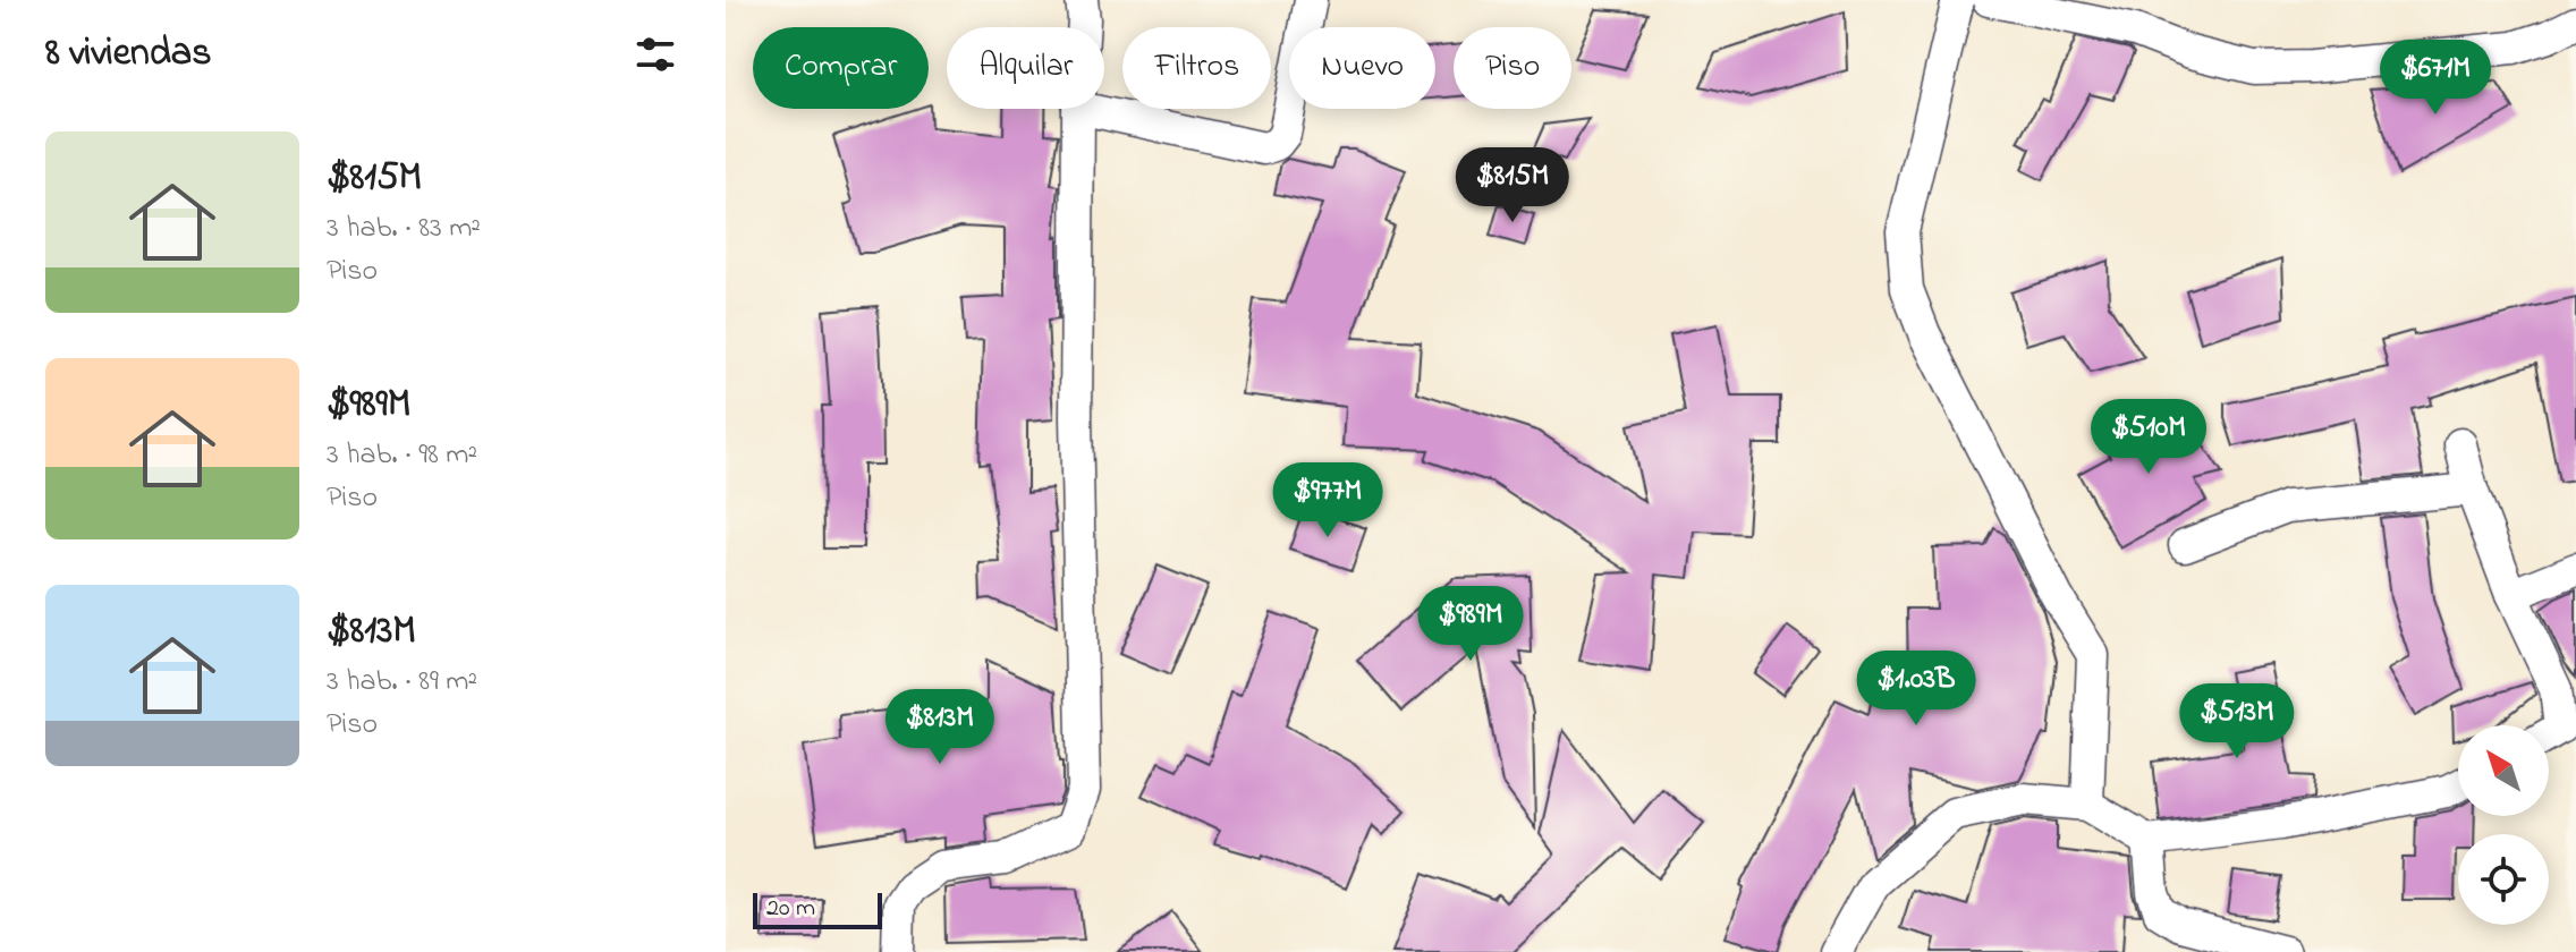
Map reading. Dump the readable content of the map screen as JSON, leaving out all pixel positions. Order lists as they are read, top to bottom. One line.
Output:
{"scale_bar":"20 m","north":"top left","page":{"heading":"8 viviendas","chip":["Comprar","Alquilar","Filtros","Nuevo","Piso"],"price":["$671M","$815M","$510M","$977M","$989M","$1.03B","$513M","$813M"],"list":[{"name":"$815M","note":"3 hab. · 83 m² · Piso"},{"name":"$989M","note":"3 hab. · 98 m² · Piso"},{"name":"$813M","note":"3 hab. · 89 m² · Piso"}],"scale":"20 m"}}
